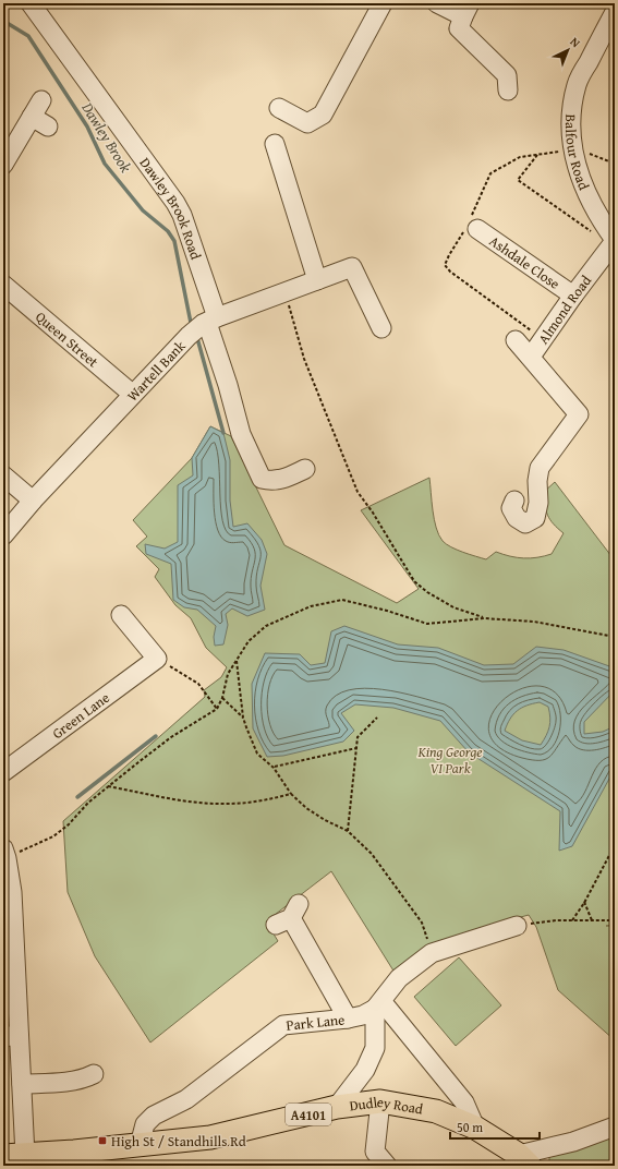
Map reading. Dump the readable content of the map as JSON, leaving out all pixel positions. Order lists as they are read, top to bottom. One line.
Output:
{"streets":{"main road":["Dudley Road","A4101"],"street":["Balfour Road","Dawley Brook Road","Ashdale Close","Almond Road","Queen Street","Wartell Bank","Green Lane","Park Lane"]},"crossings":[["Balfour Road","Almond Road"],["Dawley Brook Road","Wartell Bank"],["Ashdale Close","Almond Road"],["Queen Street","Wartell Bank"],["Park Lane","Dudley Road"],["Dudley Road","A4101"]],"water":["Dawley Brook"],"parks":["King George VI Park"],"places":{"transit":["High St / Standhills Rd"]},"scale_bar":"50 m","north":"top right"}
